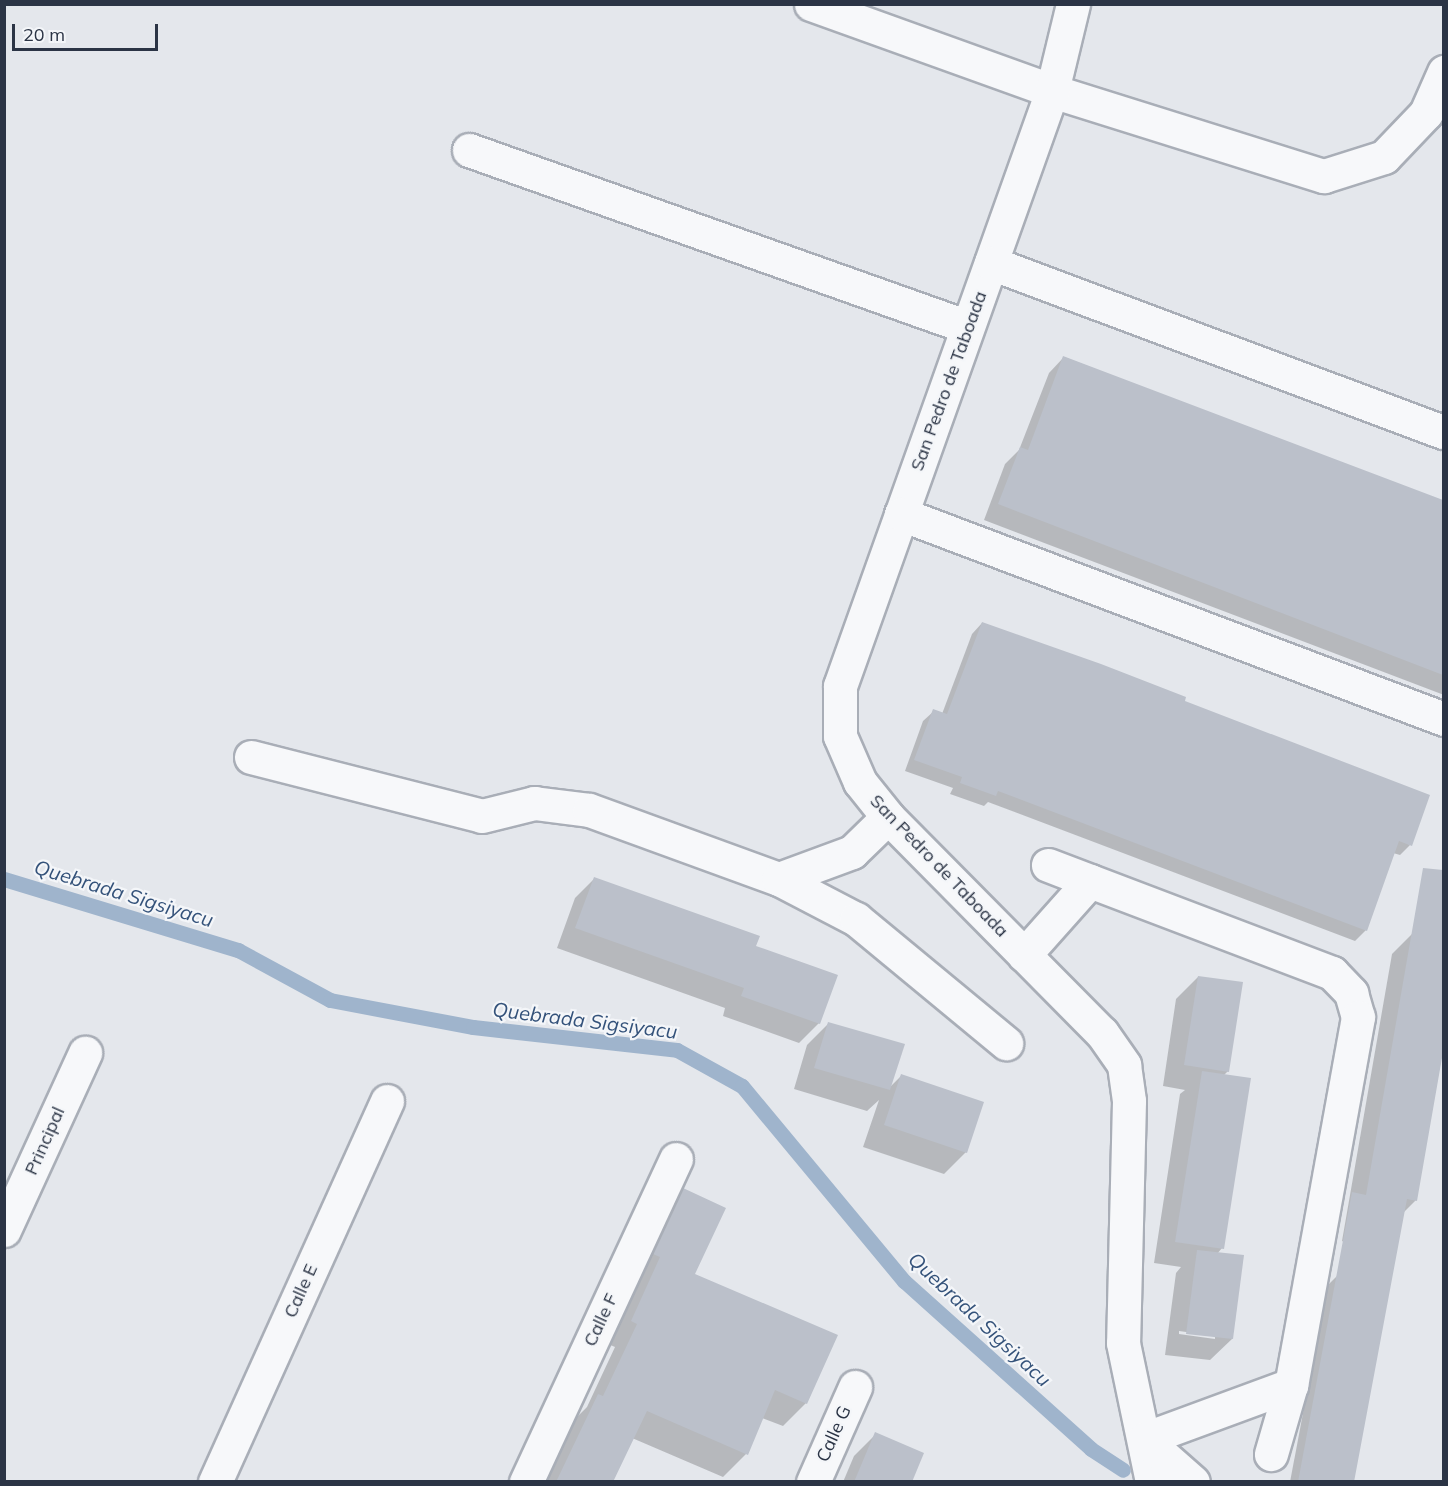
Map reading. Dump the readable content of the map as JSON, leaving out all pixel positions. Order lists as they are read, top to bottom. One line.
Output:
{"streets":{"street":["San Pedro de Taboada","Principal","Calle E","Calle F","Calle G"]},"water":["Quebrada Sigsiyacu"],"scale_bar":"20 m"}
